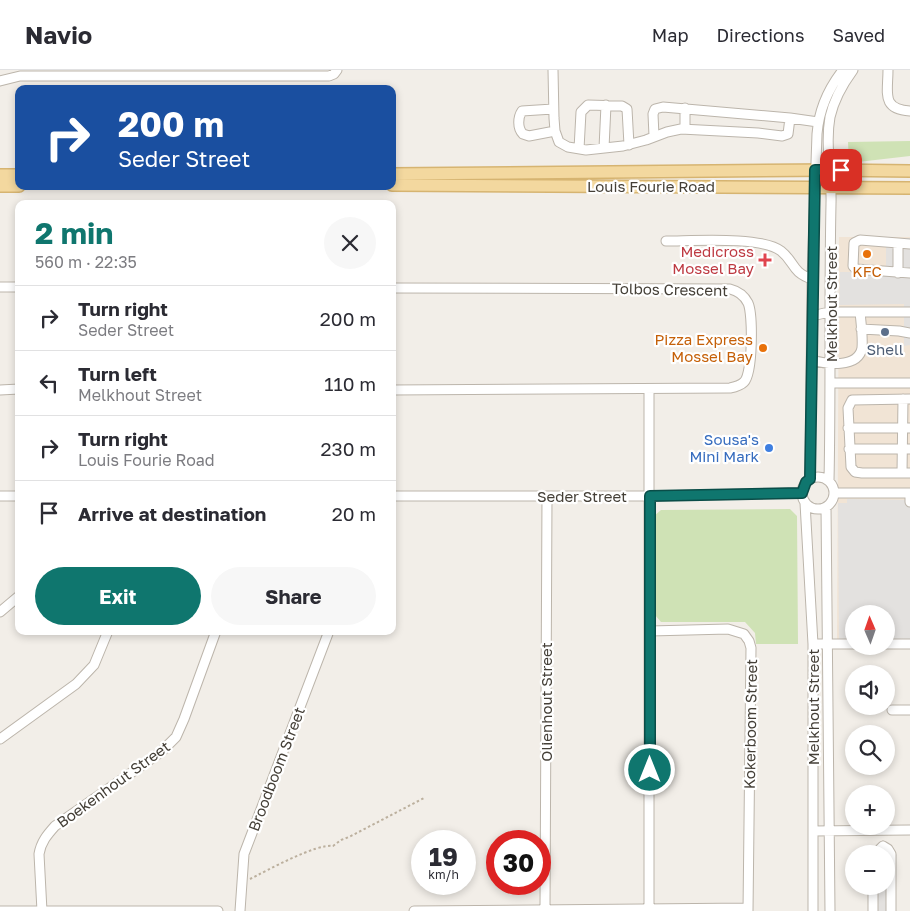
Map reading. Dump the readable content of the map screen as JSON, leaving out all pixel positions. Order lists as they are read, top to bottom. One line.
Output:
{"streets":{"main road":["Louis Fourie Road"],"street":["Tolbos Crescent","Melkhout Street","Seder Street","Olienhout Street","Kokerboom Street","Broodboom Street","Boekenhout Street"]},"crossings":[["Louis Fourie Road","Melkhout Street"],["Melkhout Street","Seder Street"],["Seder Street","Olienhout Street"]],"places":{"other":["KFC","Shell","Pizza Express Mossel Bay","Sousa's Mini Mark"],"health":["Medicross Mossel Bay"]},"north":"top","page":{"header":"Navio","nav":["Map","Directions","Saved"],"turn":["200 m","Seder Street"],"heading":["2 min","560 m · 22:35"],"list":[{"name":"Turn right","note":"Seder Street","value":"200 m"},{"name":"Turn left","note":"Melkhout Street","value":"110 m"},{"name":"Turn right","note":"Louis Fourie Road","value":"230 m"},{"name":"Arrive at destination","value":"20 m"}],"buttons":["Exit","Share"],"map_buttons":["+","−"],"speed":"19 km/h","limit":"30"}}
